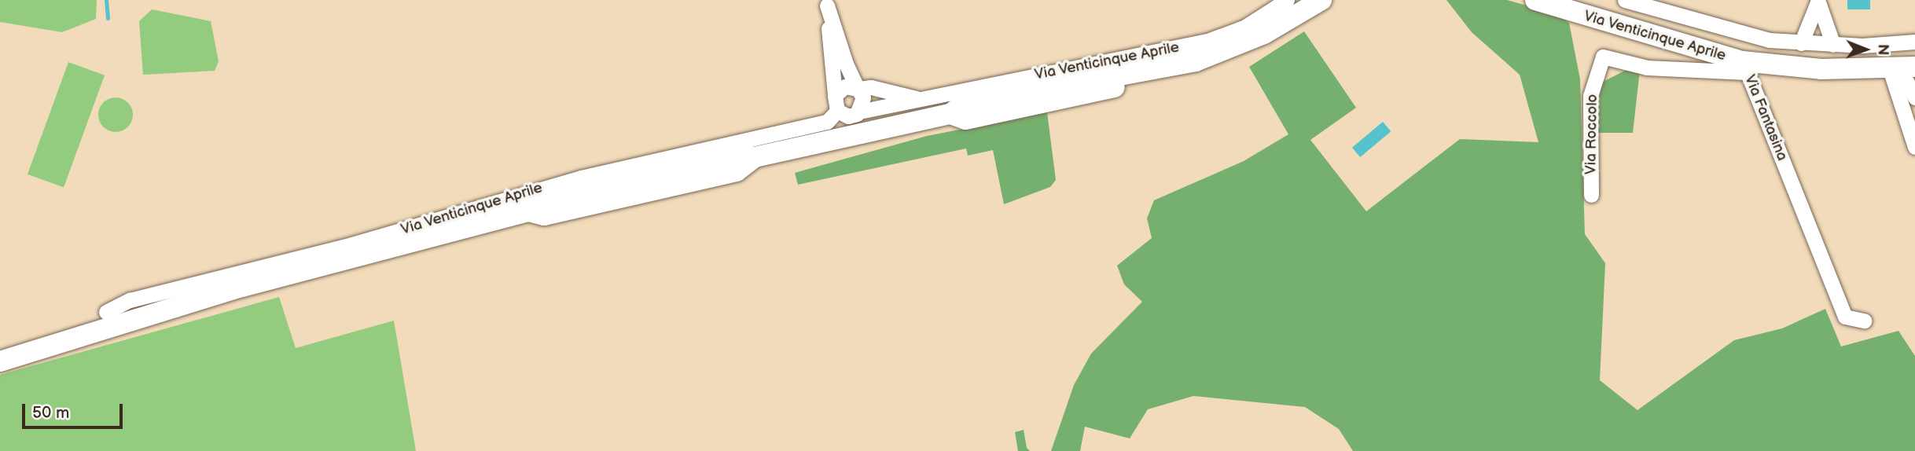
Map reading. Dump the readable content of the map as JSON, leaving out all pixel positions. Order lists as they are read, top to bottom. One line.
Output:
{"streets":{"street":["Via Venticinque Aprile","Via Fantasina","Via Roccolo"]},"crossings":[["Via Venticinque Aprile","Via Fantasina"],["Via Venticinque Aprile","Via Roccolo"],["Via Fantasina","Via Roccolo"]],"scale_bar":"50 m","north":"right"}
